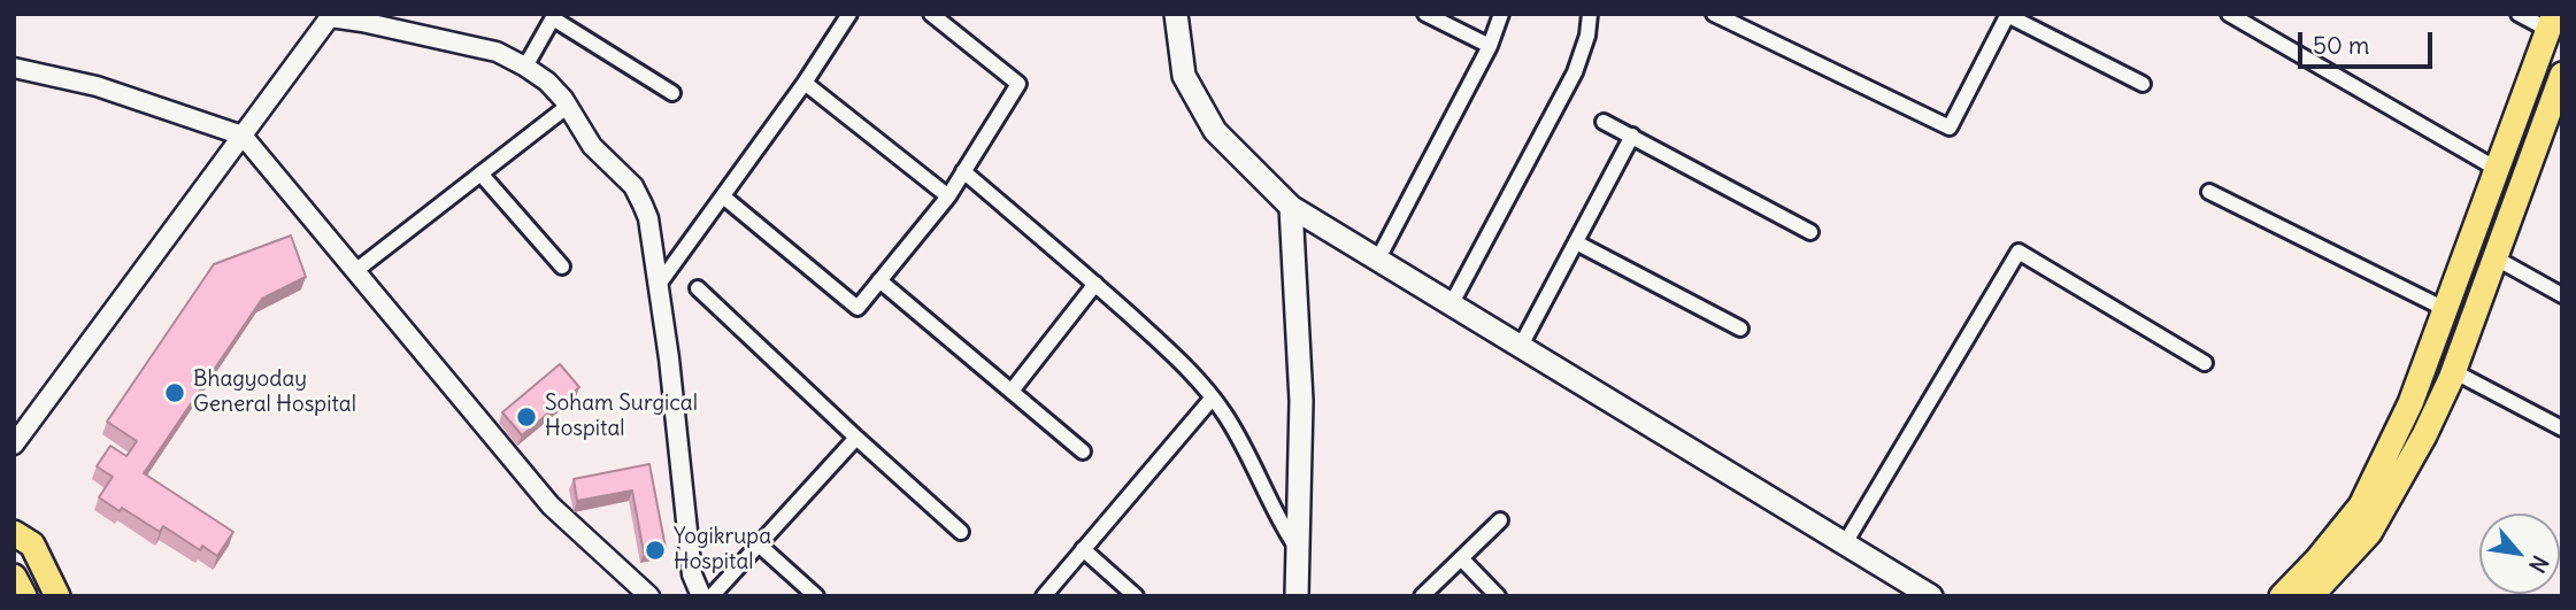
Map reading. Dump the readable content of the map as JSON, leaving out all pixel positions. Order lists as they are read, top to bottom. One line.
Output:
{"places":["Bhagyoday General Hospital","Soham Surgical Hospital","Yogikrupa Hospital"],"scale_bar":"50 m","north":"bottom right"}
